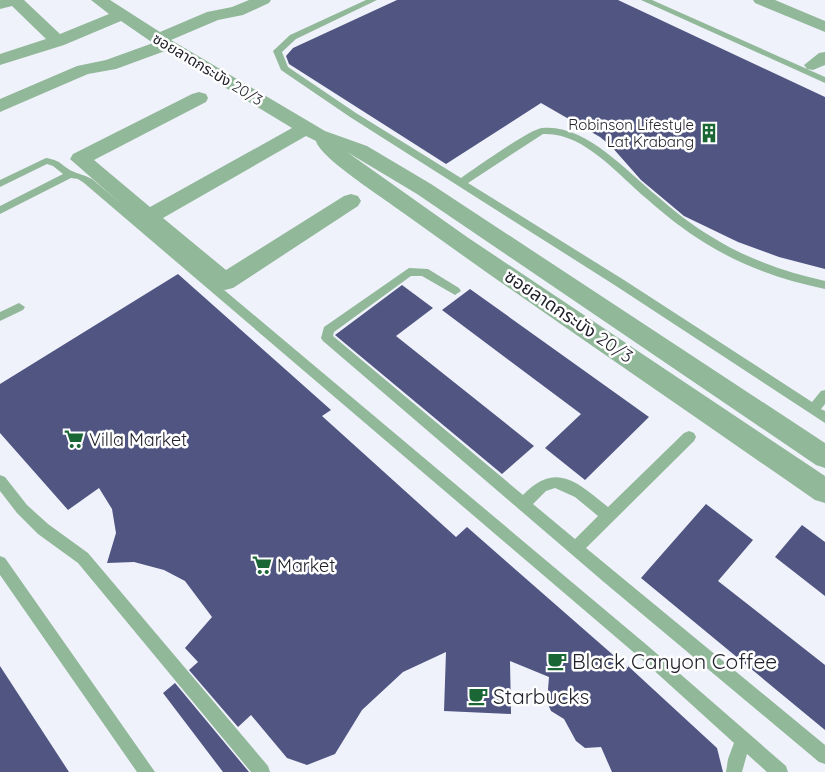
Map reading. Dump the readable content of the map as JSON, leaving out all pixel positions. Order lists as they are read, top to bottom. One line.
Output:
{"streets":{"street":["ซอยลาดกระบัง 20/3"]},"places":{"building":["Robinson Lifestyle Lat Krabang"],"supermarket":["Villa Market","Market"],"cafe":["Black Canyon Coffee","Starbucks"]}}
